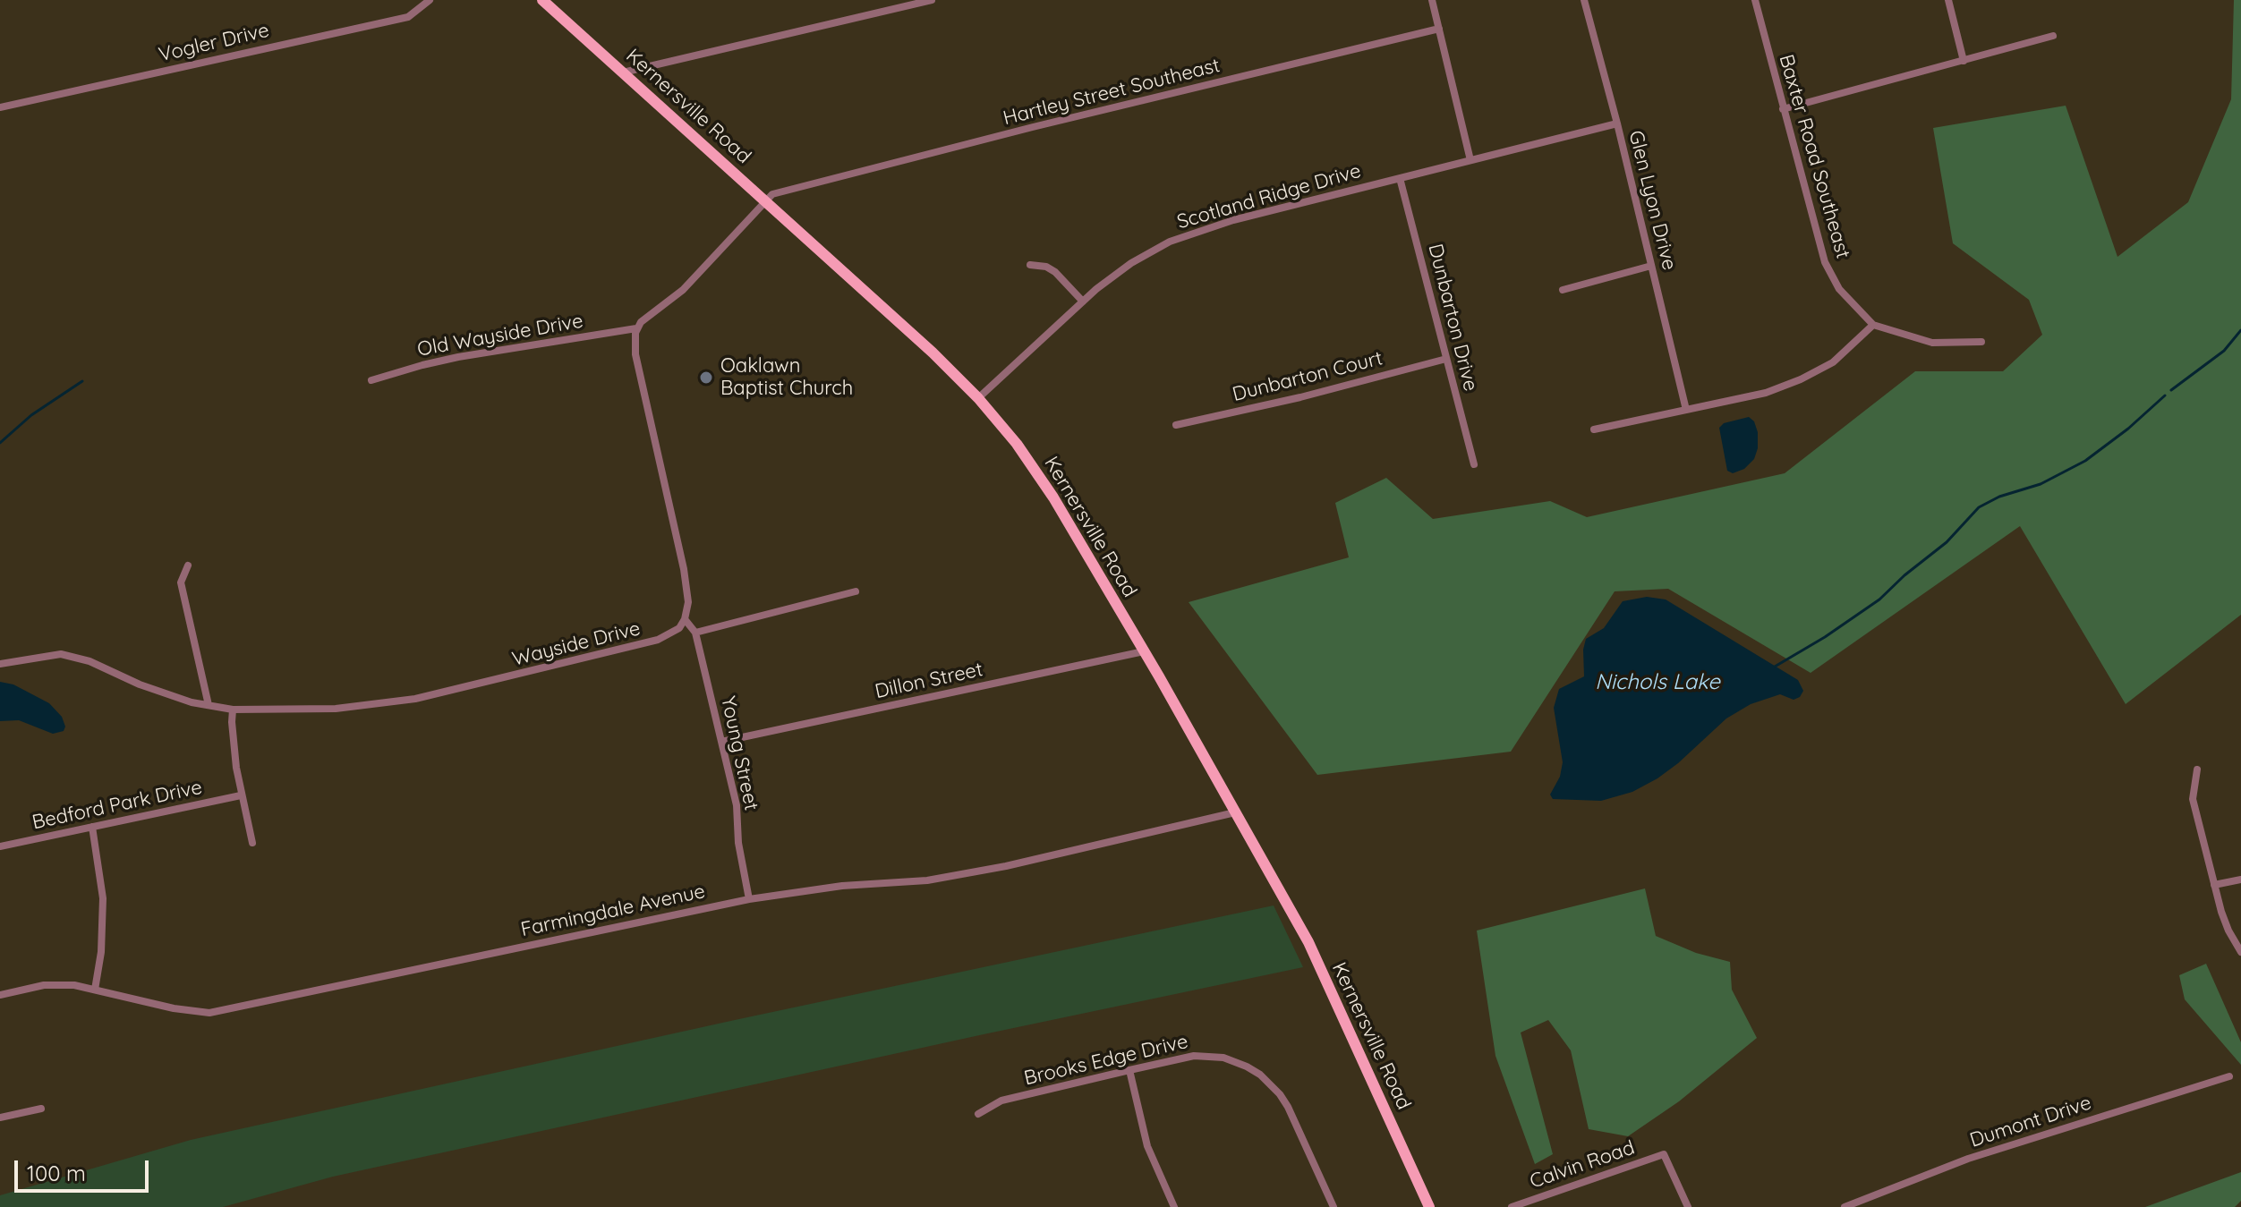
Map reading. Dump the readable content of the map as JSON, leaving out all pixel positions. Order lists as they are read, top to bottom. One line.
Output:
{"streets":{"main road":["Kernersville Road"],"street":["Vogler Drive","Hartley Street Southeast","Baxter Road Southeast","Scotland Ridge Drive","Glen Lyon Drive","Dunbarton Drive","Old Wayside Drive","Dunbarton Court","Wayside Drive","Dillon Street","Young Street","Bedford Park Drive","Farmingdale Avenue","Brooks Edge Drive","Dumont Drive","Calvin Road"]},"crossings":[["Hartley Street Southeast","Kernersville Road"],["Kernersville Road","Scotland Ridge Drive"],["Kernersville Road","Dillon Street"],["Kernersville Road","Farmingdale Avenue"],["Scotland Ridge Drive","Glen Lyon Drive"],["Scotland Ridge Drive","Dunbarton Drive"],["Dunbarton Drive","Dunbarton Court"],["Wayside Drive","Young Street"],["Dillon Street","Young Street"],["Young Street","Farmingdale Avenue"]],"water":["Nichols Lake"],"places":["Oaklawn Baptist Church"],"scale_bar":"100 m"}
